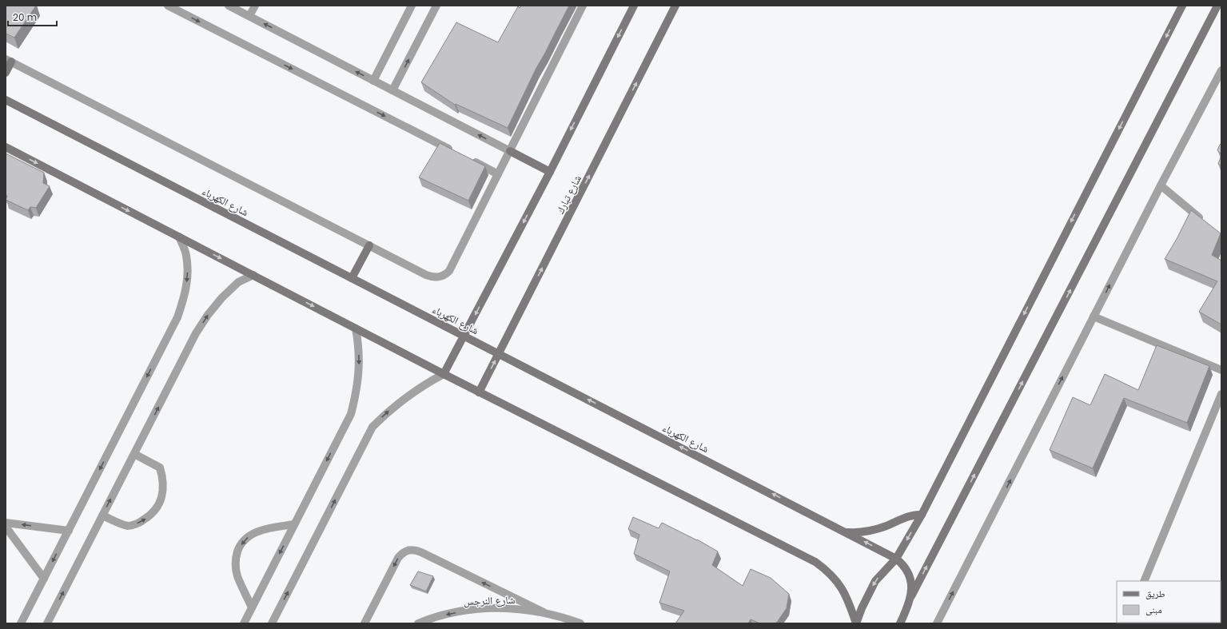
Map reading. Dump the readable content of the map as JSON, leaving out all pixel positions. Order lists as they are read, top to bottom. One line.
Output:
{"streets":{"street":["شارع تبارك","شارع الكهرباء","شارع النرجس"]},"crossings":[["شارع تبارك","شارع الكهرباء"]],"one_way":["شارع النرجس"],"legend":["طريق","مبنى"],"scale_bar":"20 m"}
